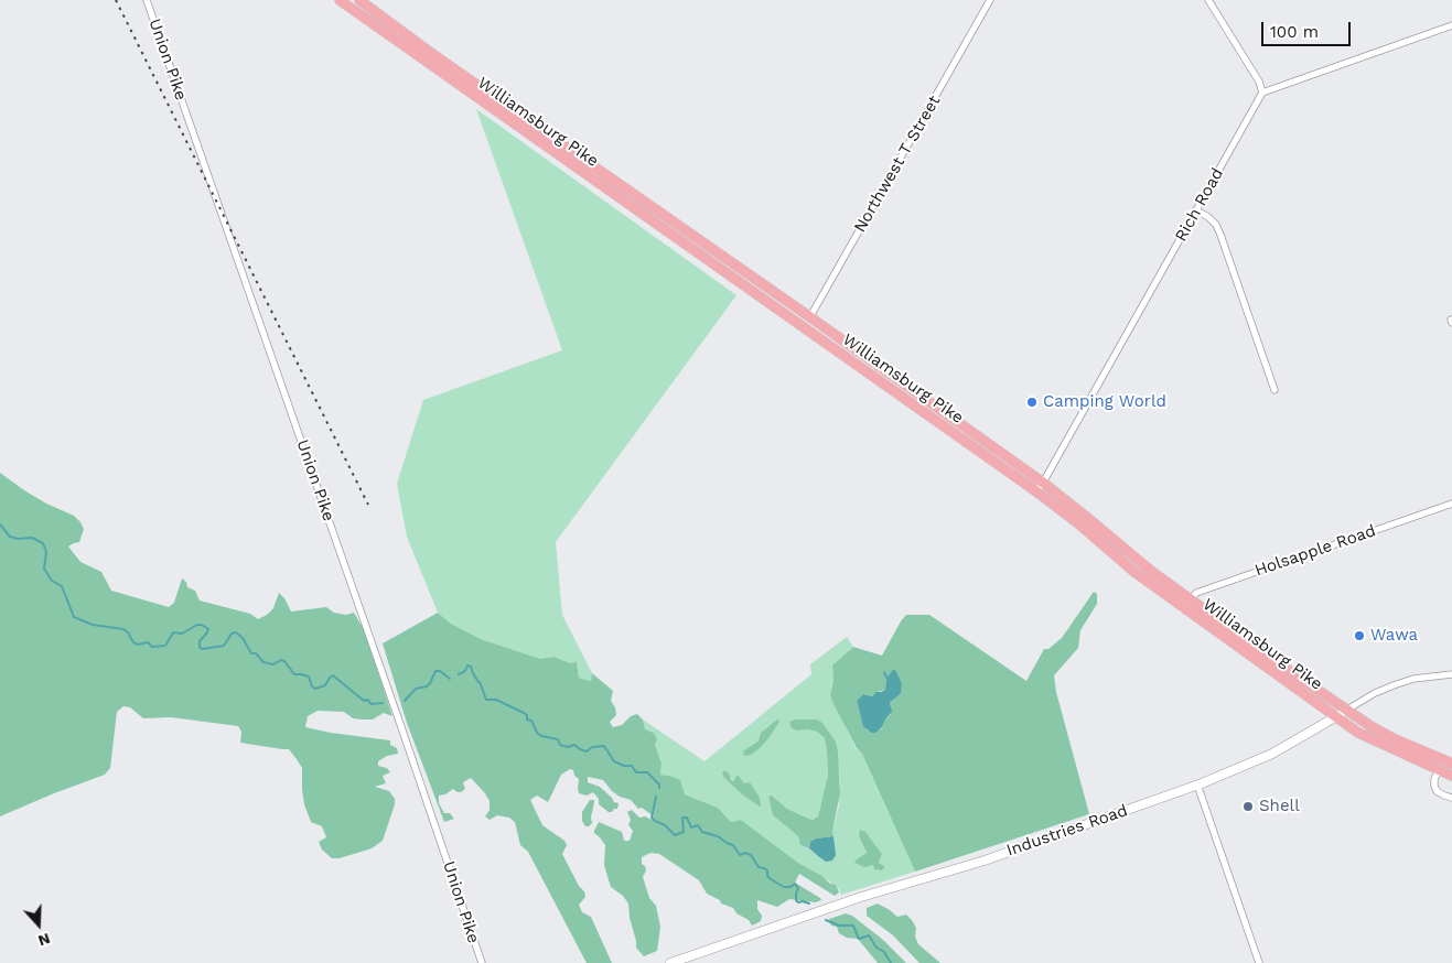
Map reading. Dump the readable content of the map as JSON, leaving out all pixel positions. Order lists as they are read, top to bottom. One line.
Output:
{"streets":{"main road":["Williamsburg Pike"],"street":["Union Pike","Northwest T Street","Rich Road","Holsapple Road","Industries Road"]},"crossings":[["Williamsburg Pike","Northwest T Street"],["Williamsburg Pike","Rich Road"],["Williamsburg Pike","Holsapple Road"],["Williamsburg Pike","Industries Road"]],"places":["Camping World","Wawa","Shell"],"scale_bar":"100 m","north":"bottom"}
